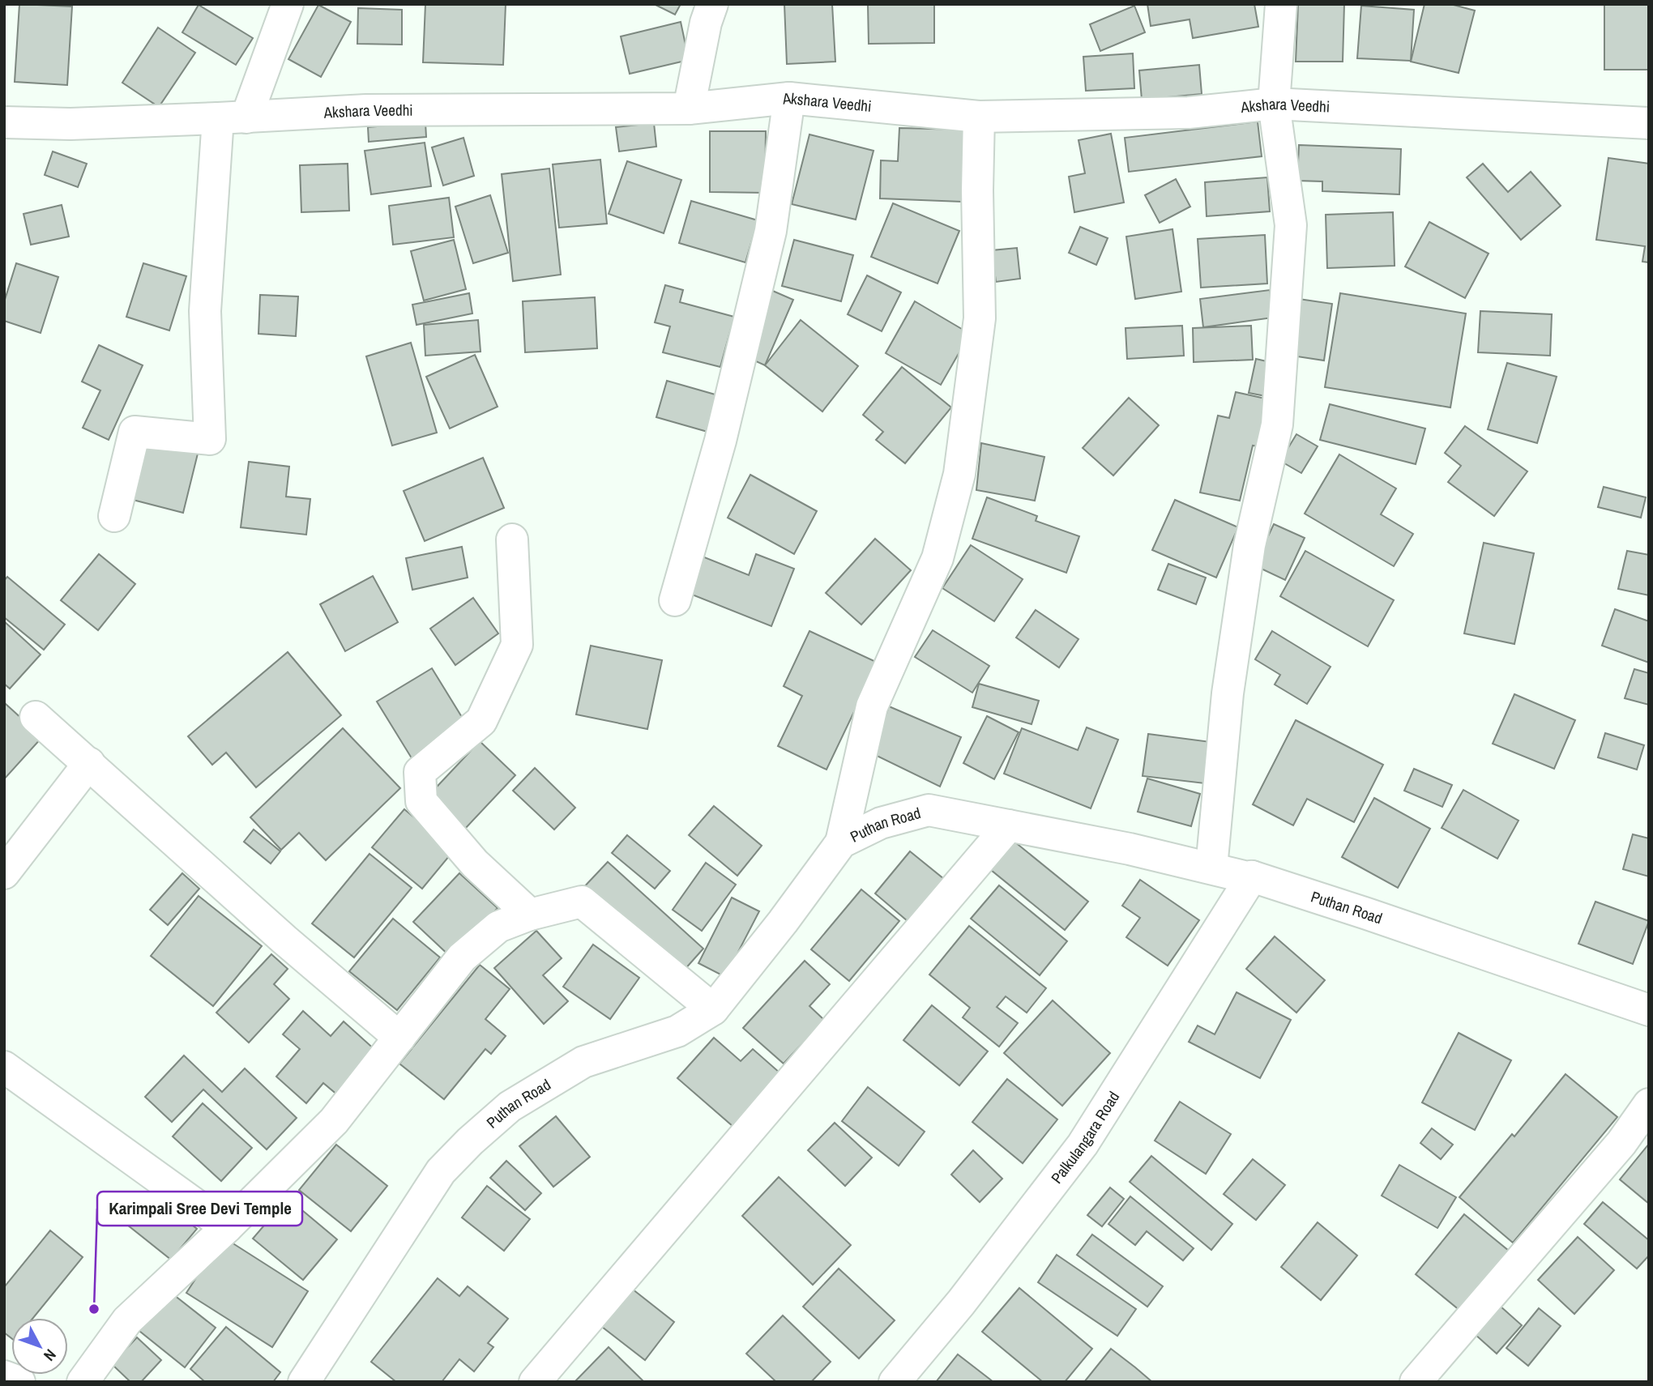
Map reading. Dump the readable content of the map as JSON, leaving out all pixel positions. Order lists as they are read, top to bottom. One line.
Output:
{"streets":{"street":["Akshara Veedhi","Puthan Road","Palkulangara Road"]},"crossings":[["Puthan Road","Palkulangara Road"]],"places":["Karimpali Sree Devi Temple"],"north":"bottom right"}
